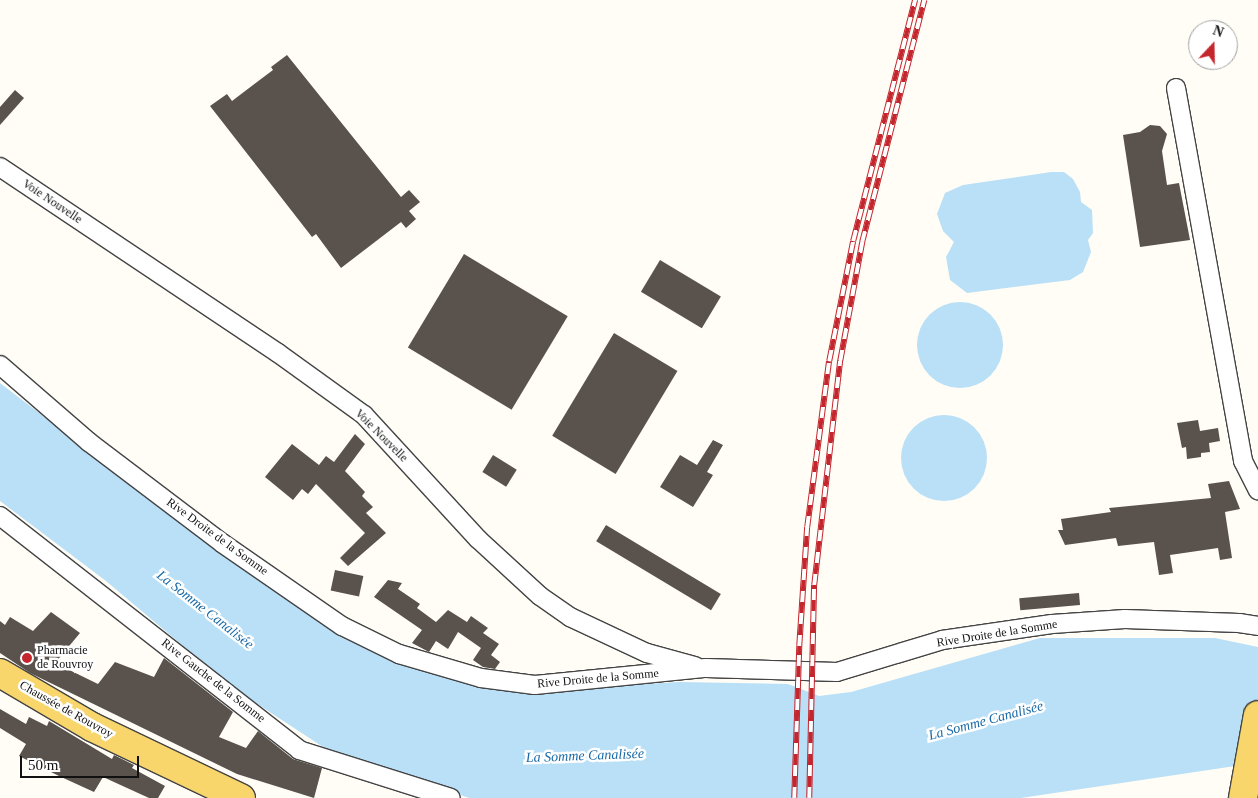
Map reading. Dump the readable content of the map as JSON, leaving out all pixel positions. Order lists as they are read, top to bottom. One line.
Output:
{"streets":{"main road":["Chaussée de Rouvroy"],"street":["Voie Nouvelle","Rive Droite de la Somme","Rive Gauche de la Somme"]},"crossings":[["Voie Nouvelle","Rive Droite de la Somme"]],"water":["La Somme Canalisée"],"places":["Pharmacie de Rouvroy"],"scale_bar":"50 m","north":"top"}
